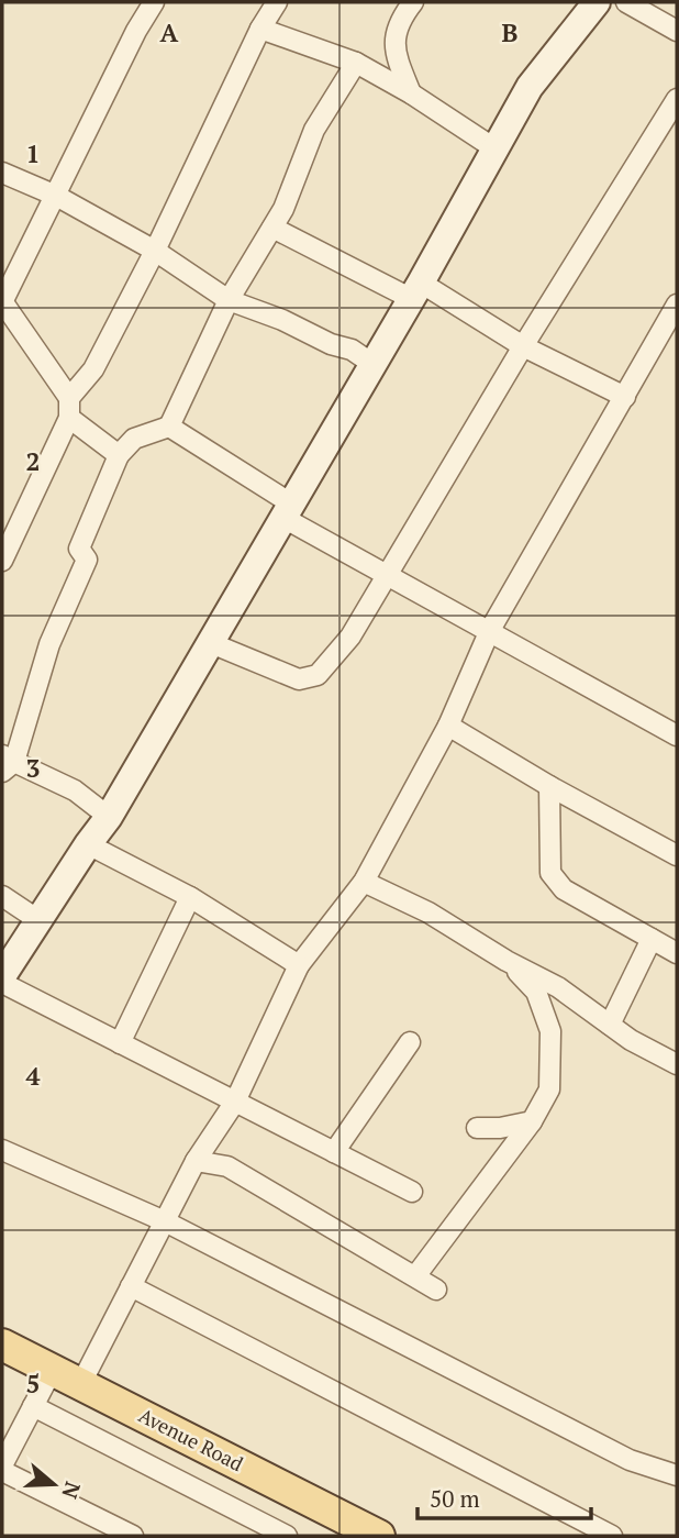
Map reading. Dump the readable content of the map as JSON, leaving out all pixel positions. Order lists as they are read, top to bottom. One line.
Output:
{"streets":{"main road":["Avenue Road"]},"scale_bar":"50 m","north":"right","grid":{"columns":["A","B"],"rows":["1","2","3","4","5"]}}
